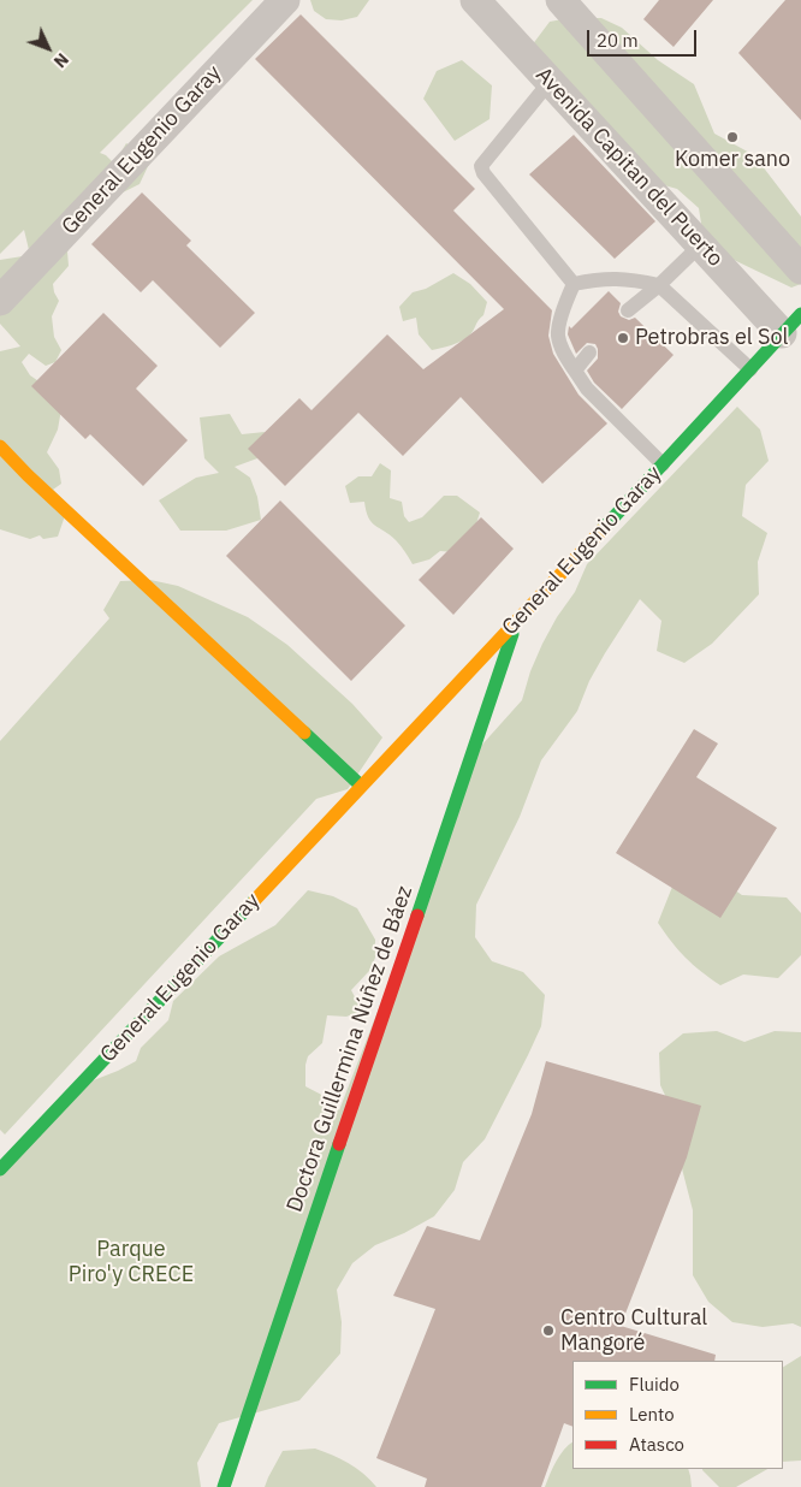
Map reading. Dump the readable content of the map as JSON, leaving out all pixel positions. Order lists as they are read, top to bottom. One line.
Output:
{"streets":{"street":["General Eugenio Garay","Avenida Capitan del Puerto","Doctora Guillermina Núñez de Báez"]},"crossings":[["General Eugenio Garay","Avenida Capitan del Puerto"],["General Eugenio Garay","Doctora Guillermina Núñez de Báez"]],"parks":["Parque Piro'y CRECE"],"places":["Komer sano","Petrobras el Sol","Centro Cultural Mangoré"],"legend":["Fluido","Lento","Atasco"],"scale_bar":"20 m","north":"bottom right"}
